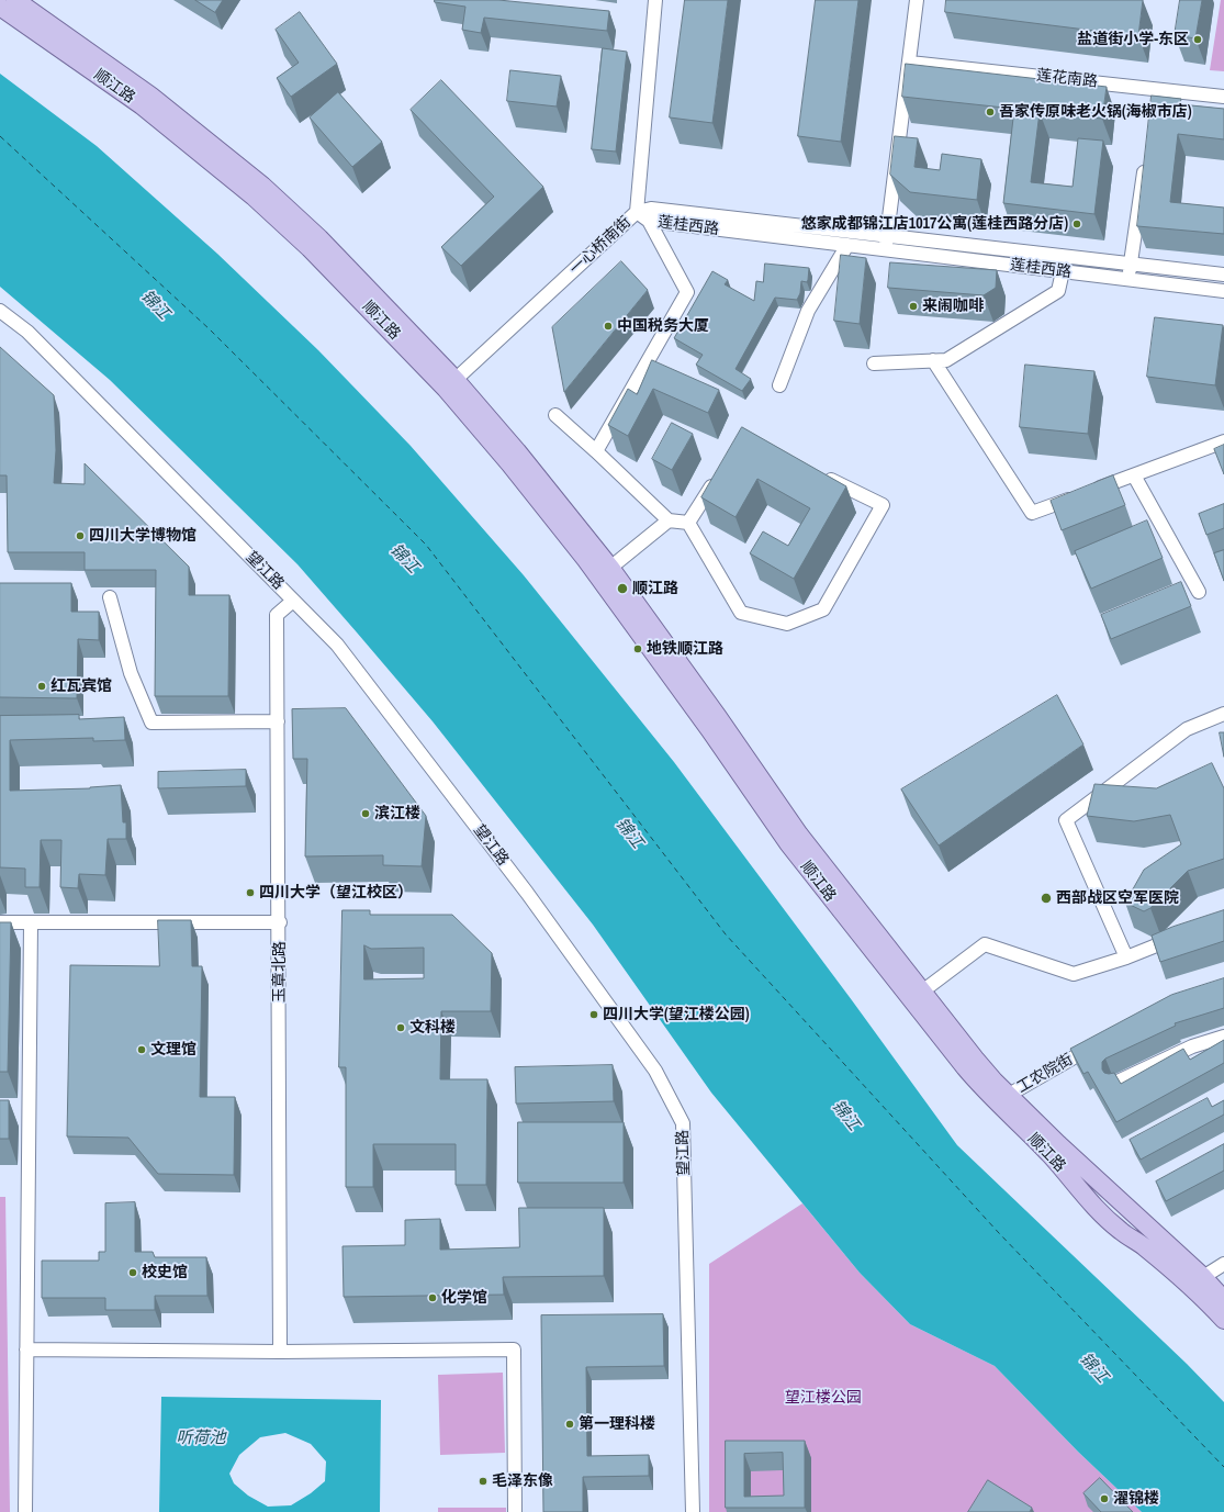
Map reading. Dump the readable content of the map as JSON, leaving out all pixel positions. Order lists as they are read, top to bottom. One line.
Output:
{"streets":{"main road":["顺江路"],"street":["莲花南路","莲桂西路","一心桥南街","望江路","玉章北路","工农院街"]},"crossings":[["顺江路","一心桥南街"],["顺江路","工农院街"],["莲桂西路","一心桥南街"],["望江路","玉章北路"]],"water":["锦江","听荷池"],"parks":["望江楼公园"],"places":["盐道街小学-东区","吾家传原味老火锅(海椒市店)","悠家成都锦江店1017公寓(莲桂西路分店)","来闹咖啡","中国税务大厦","四川大学博物馆","顺江路","地铁顺江路","红瓦宾馆","滨江楼","四川大学（望江校区）","西部战区空军医院","四川大学(望江楼公园)","文科楼","文理馆","校史馆","化学馆","第一理科楼","毛泽东像","濯锦楼"]}
